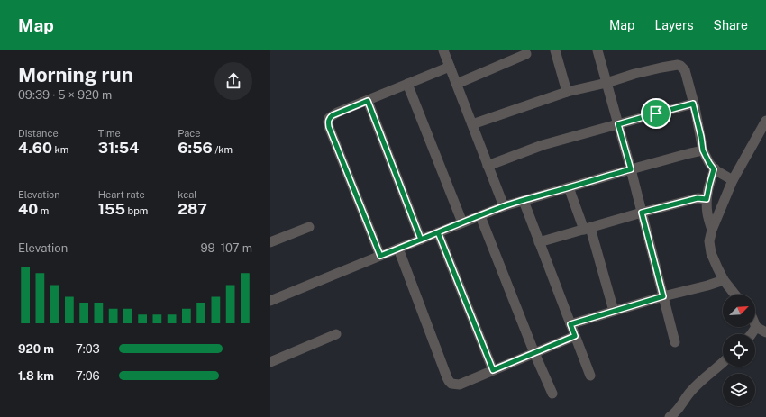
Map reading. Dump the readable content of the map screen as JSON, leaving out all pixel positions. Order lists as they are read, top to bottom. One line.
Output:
{"north":"top right","page":{"header":"Map","nav":["Map","Layers","Share"],"heading":["Morning run","09:39 · 5 × 920 m"],"stats":[["Distance","4.60 km"],["Time","31:54"],["Pace","6:56 /km"],["Elevation","40 m"],["Heart rate","155 bpm"],["kcal","287"]],"chart":["Elevation","99–107 m"],"list":[{"name":"920 m","note":"7:03"},{"name":"1.8 km","note":"7:06"}]}}
